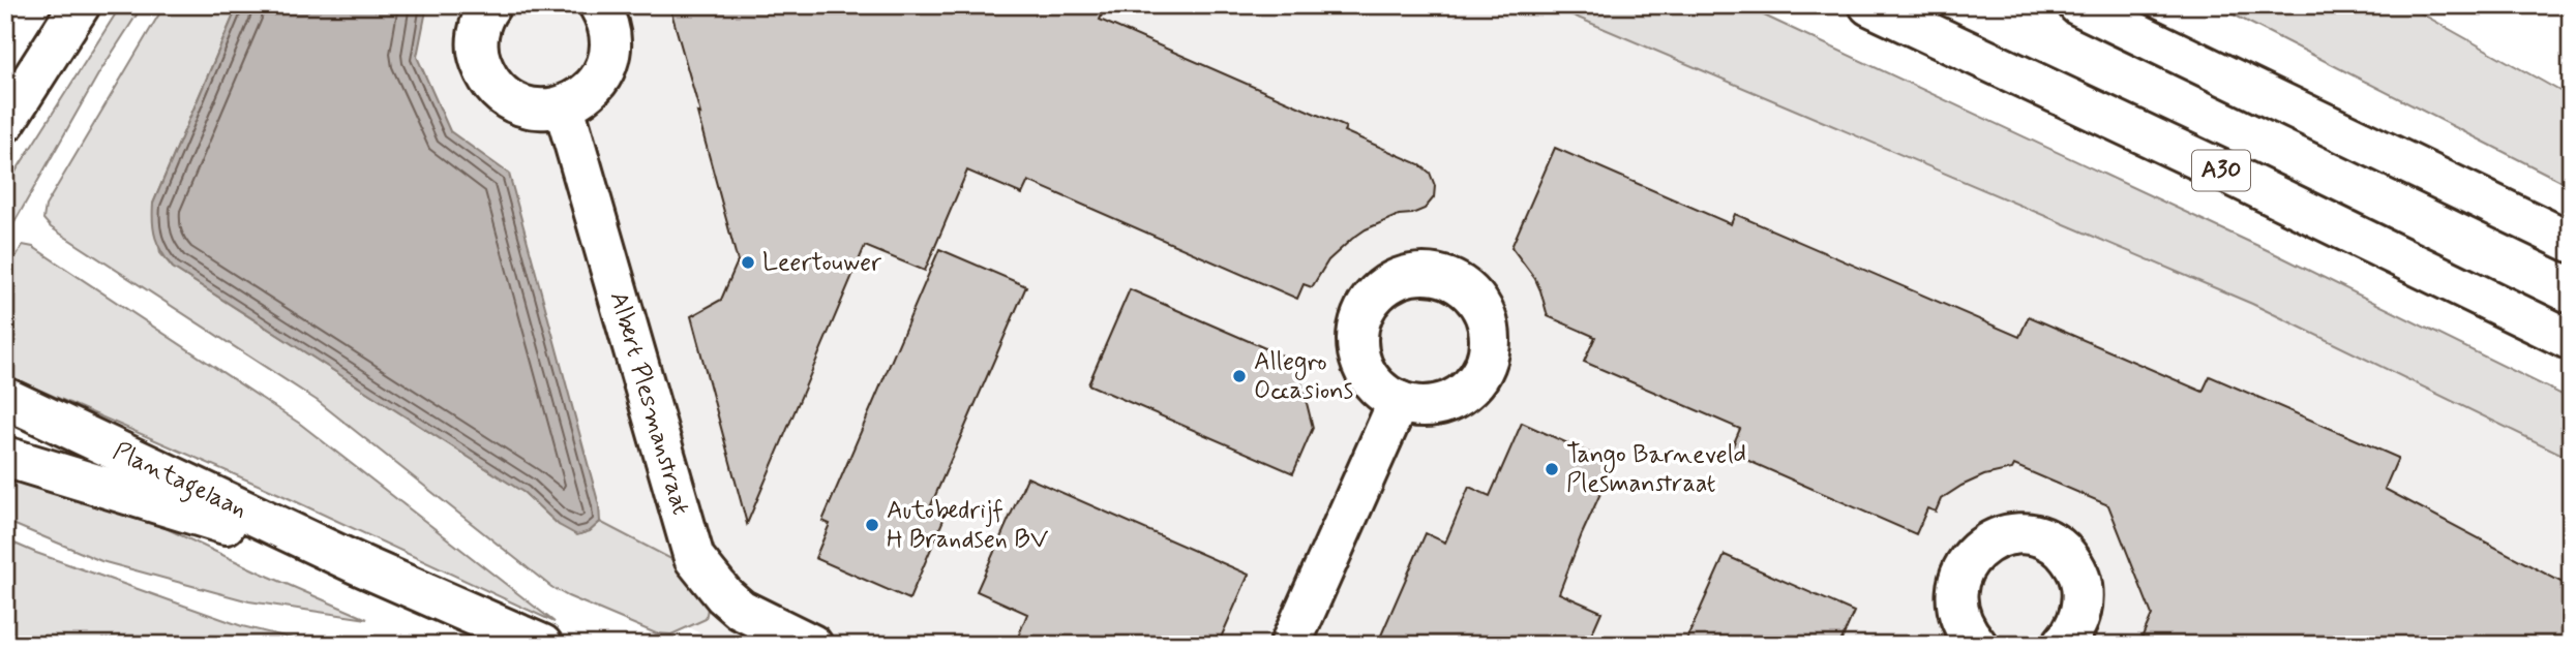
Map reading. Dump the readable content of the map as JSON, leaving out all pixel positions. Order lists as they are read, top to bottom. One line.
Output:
{"streets":{"main road":["A30","Albert Plesmanstraat","Plantagelaan"]},"places":["Leertouwer","Allegro Occasions","Tango Barneveld Plesmanstraat","Autobedrijf H Brandsen BV"]}
